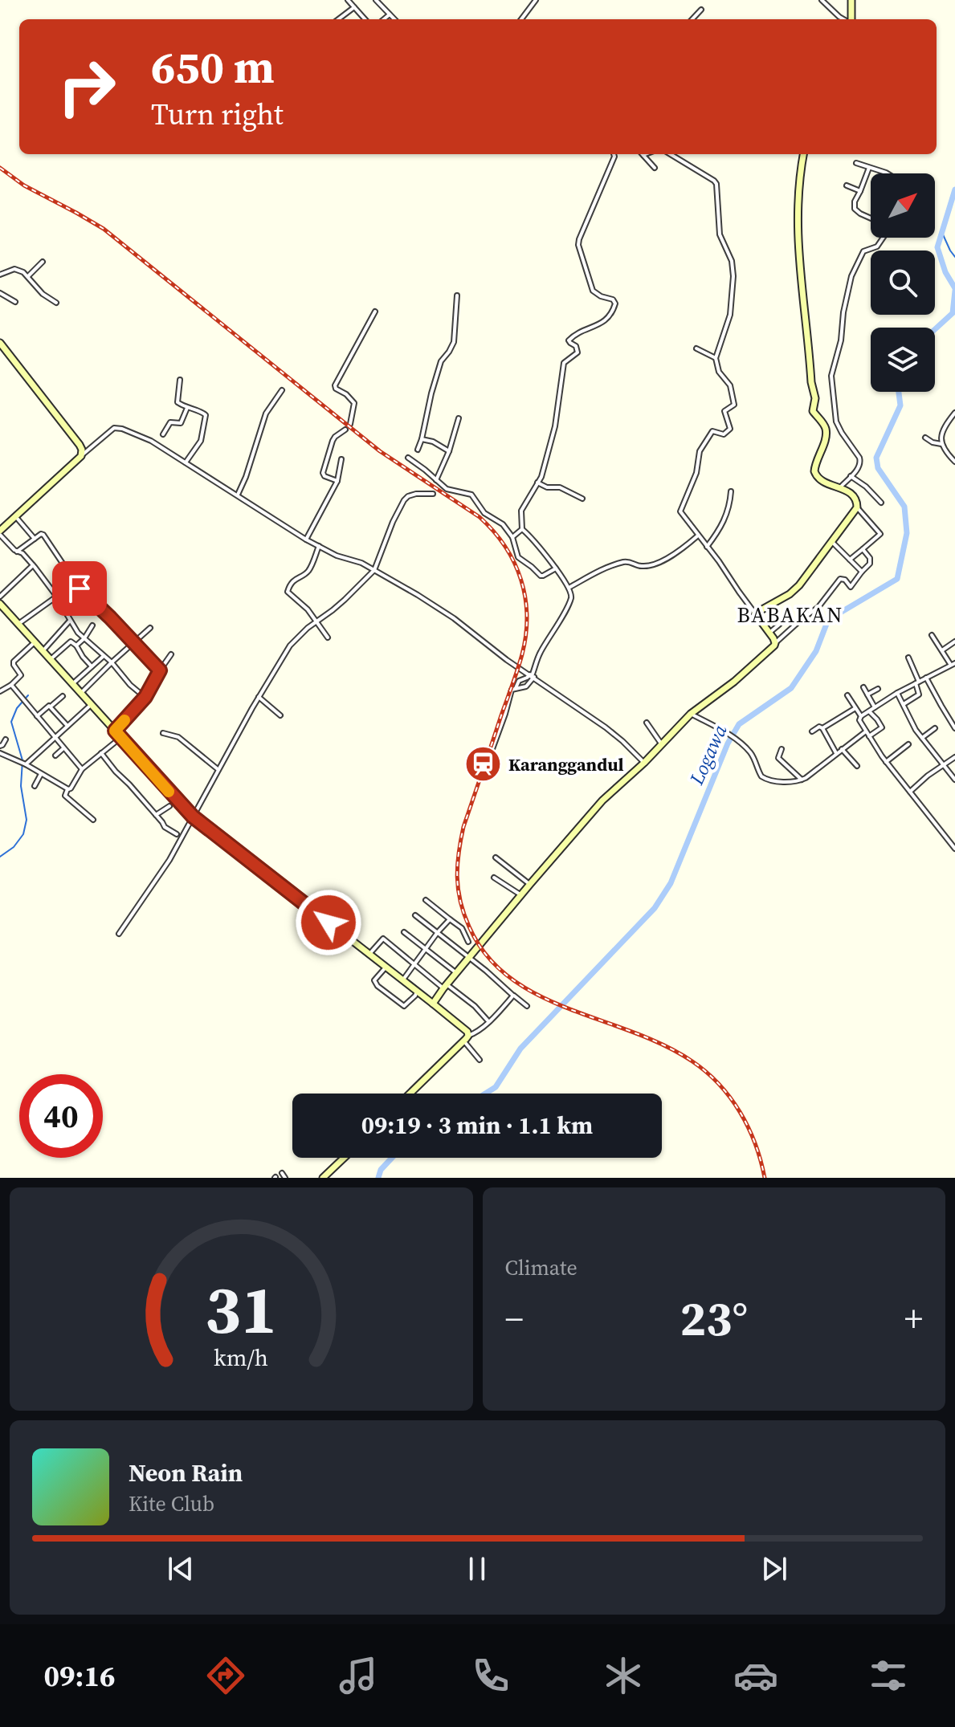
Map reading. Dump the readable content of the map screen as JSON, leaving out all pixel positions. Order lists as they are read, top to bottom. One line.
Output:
{"districts":["BABAKAN"],"water":["Logawa"],"places":{"station":["Karanggandul"]},"north":"top right","page":{"turn":["650 m","Turn right"],"limit":"40","trip":"09:19 · 3 min · 1.1 km","tile":"Climate","heat":["−","23°","+"],"song":["Neon Rain","Kite Club"],"tabs":"09:16","gauge":["31","km/h"]}}
